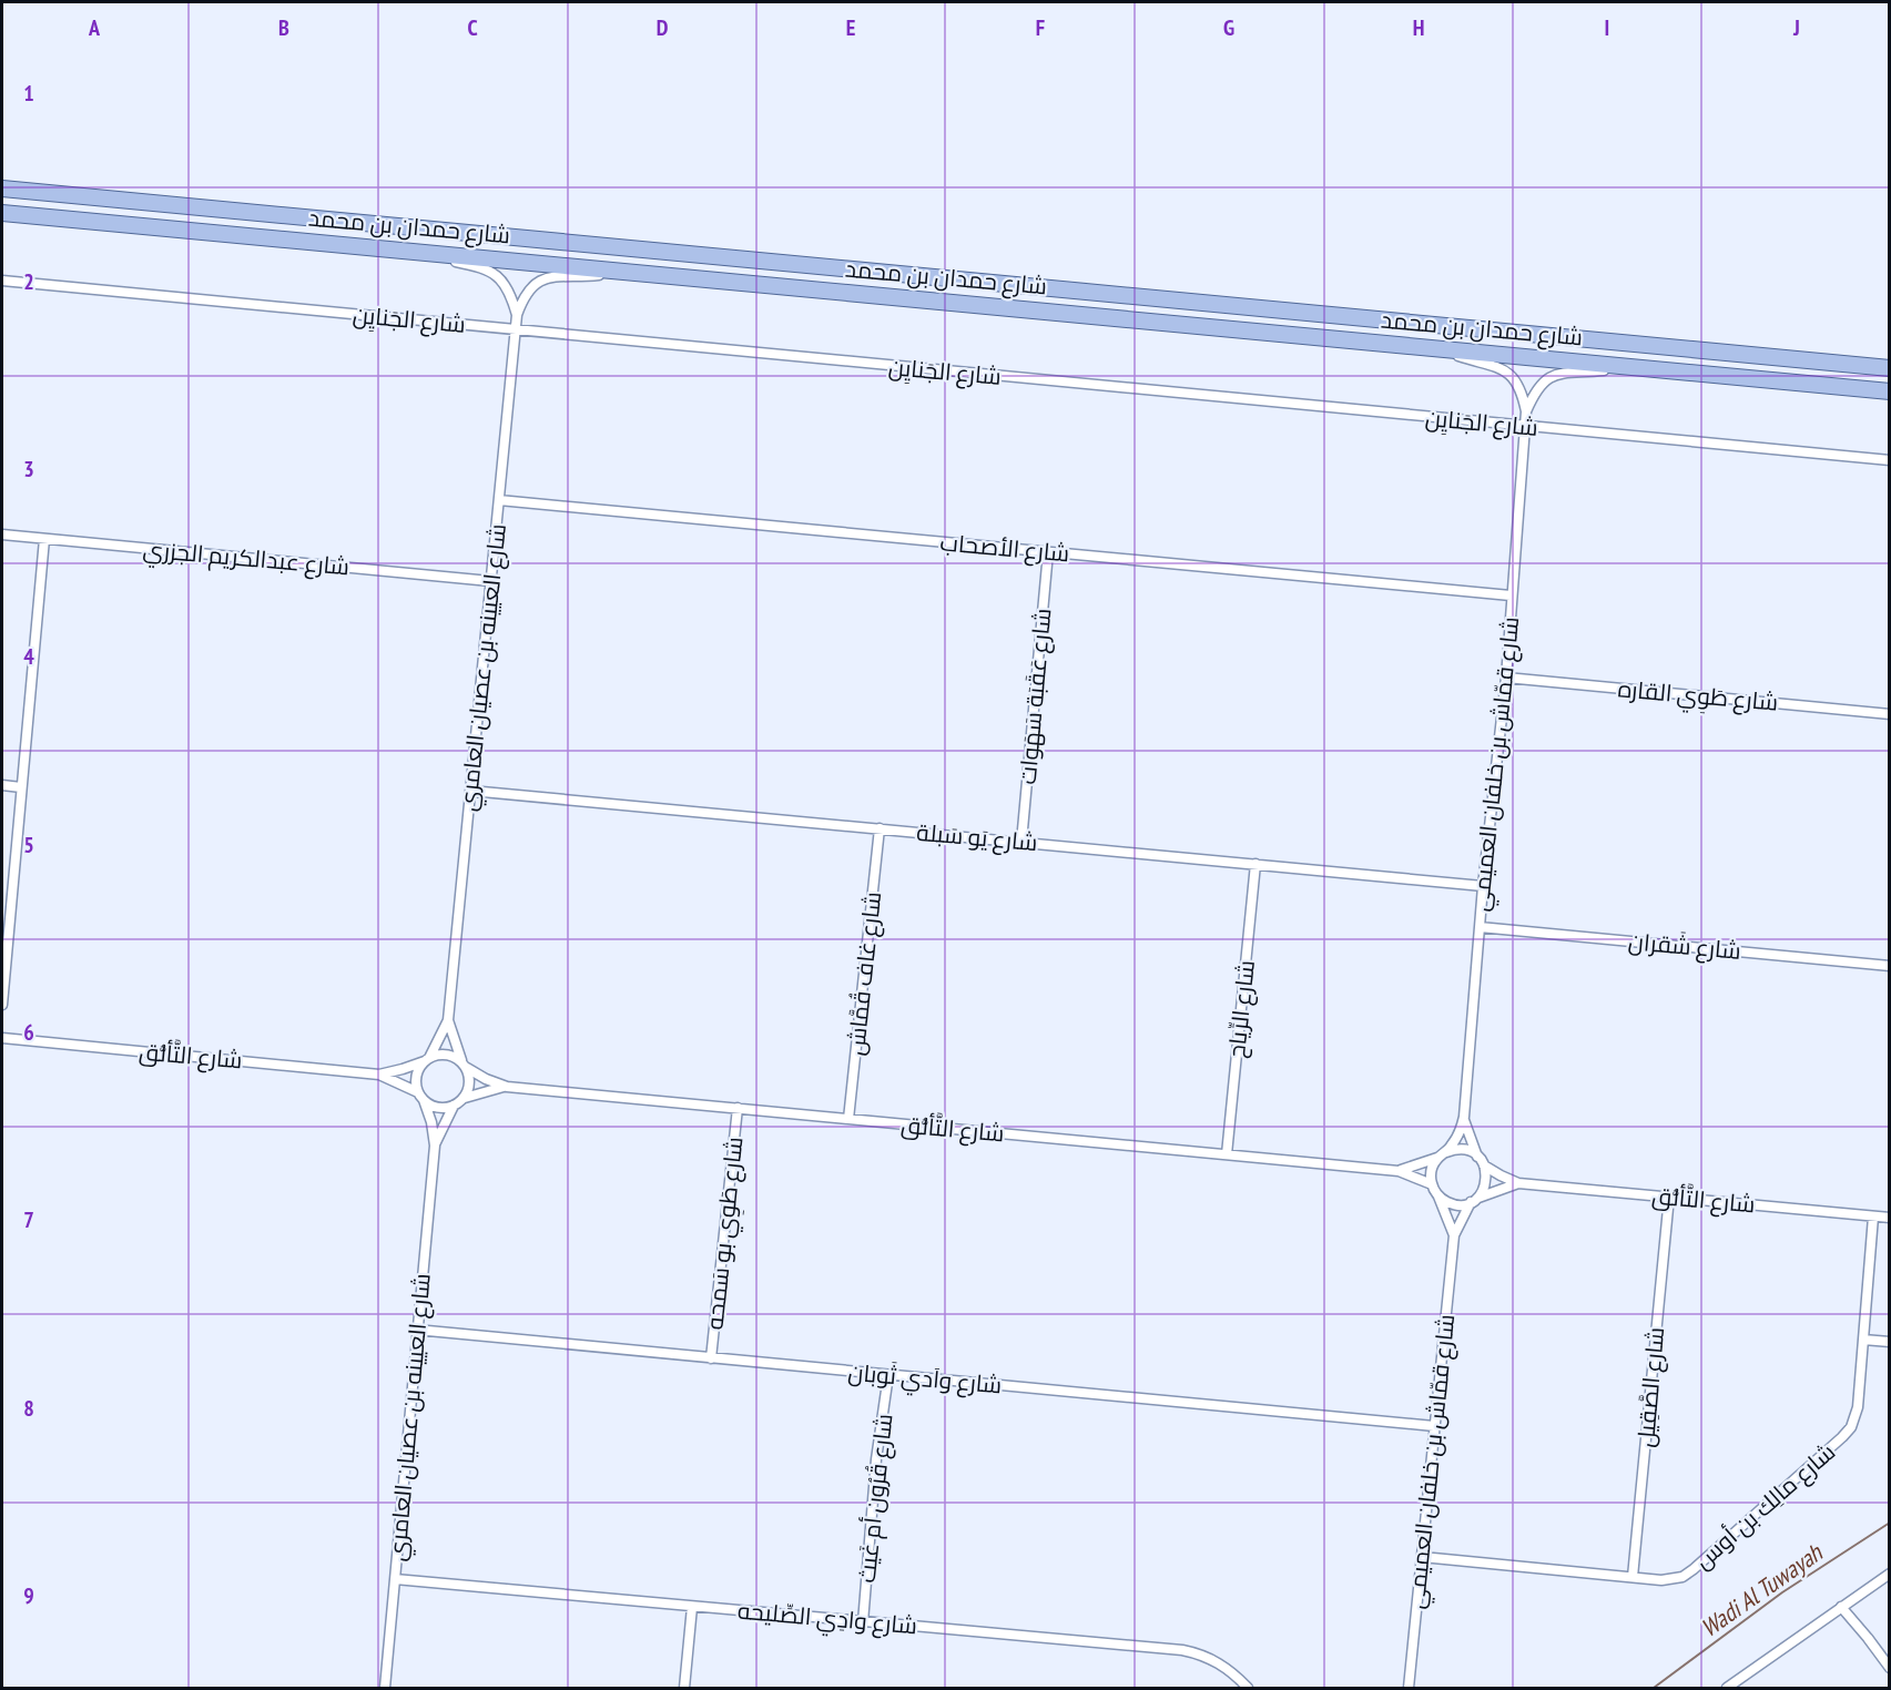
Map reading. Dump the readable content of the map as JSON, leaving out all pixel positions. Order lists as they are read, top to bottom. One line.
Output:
{"streets":{"main road":["شارع حمدان بن محمد"],"street":["شارع الجَنايِن","شارع الأصحاب","شارع عبدالكريم الجزري","شارع العيينه بن عصيان العامري","شارع طَوِي القاره","شارع عَقَبَة سَهَوات","شارع قمّاش بن خلفان العميمي","شارع يَو سَبلة","شارع شَقران","شارع غاف قُمَّاش","شارع الرِّياح","شارع التَّألُّق","شارع طَوِي بو سَمحه","شارع واَدي ثَوبان","شارع الصَّقِيل","شارع قُرُون أم غَيث","شارع مالِك بن أوس","شارع وادِي الصِّليحه"]},"crossings":[["شارع حمدان بن محمد","شارع العيينه بن عصيان العامري"],["شارع حمدان بن محمد","شارع قمّاش بن خلفان العميمي"],["شارع الجَنايِن","شارع العيينه بن عصيان العامري"],["شارع الجَنايِن","شارع قمّاش بن خلفان العميمي"],["شارع الأصحاب","شارع العيينه بن عصيان العامري"],["شارع الأصحاب","شارع عَقَبَة سَهَوات"],["شارع الأصحاب","شارع قمّاش بن خلفان العميمي"],["شارع عبدالكريم الجزري","شارع العيينه بن عصيان العامري"],["شارع العيينه بن عصيان العامري","شارع يَو سَبلة"],["شارع العيينه بن عصيان العامري","شارع التَّألُّق"],["شارع العيينه بن عصيان العامري","شارع واَدي ثَوبان"],["شارع العيينه بن عصيان العامري","شارع وادِي الصِّليحه"],["شارع طَوِي القاره","شارع قمّاش بن خلفان العميمي"],["شارع عَقَبَة سَهَوات","شارع يَو سَبلة"],["شارع قمّاش بن خلفان العميمي","شارع يَو سَبلة"],["شارع قمّاش بن خلفان العميمي","شارع شَقران"],["شارع قمّاش بن خلفان العميمي","شارع التَّألُّق"],["شارع قمّاش بن خلفان العميمي","شارع واَدي ثَوبان"],["شارع قمّاش بن خلفان العميمي","شارع مالِك بن أوس"],["شارع يَو سَبلة","شارع غاف قُمَّاش"],["شارع يَو سَبلة","شارع الرِّياح"],["شارع غاف قُمَّاش","شارع التَّألُّق"],["شارع الرِّياح","شارع التَّألُّق"],["شارع التَّألُّق","شارع طَوِي بو سَمحه"],["شارع التَّألُّق","شارع الصَّقِيل"],["شارع التَّألُّق","شارع مالِك بن أوس"],["شارع طَوِي بو سَمحه","شارع واَدي ثَوبان"],["شارع واَدي ثَوبان","شارع قُرُون أم غَيث"],["شارع الصَّقِيل","شارع مالِك بن أوس"],["شارع قُرُون أم غَيث","شارع وادِي الصِّليحه"]],"water":["Wadi Al Tuwayah"],"grid":{"columns":["A","B","C","D","E","F","G","H","I","J"],"rows":["1","2","3","4","5","6","7","8","9"]}}
